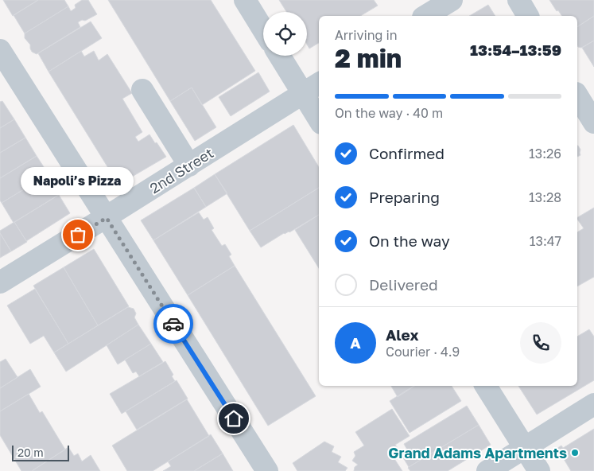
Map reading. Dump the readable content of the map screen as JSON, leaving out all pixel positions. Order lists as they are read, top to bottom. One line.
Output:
{"streets":{"street":["2nd Street"]},"places":["Napoli’s Pizza","Grand Adams Apartments"],"scale_bar":"20 m","page":{"heading":["2 min","Arriving in","13:54–13:59"],"panel":["Alex","Courier · 4.9"],"bar":"On the way · 40 m","list":[["Confirmed","13:26"],["Preparing","13:28"],["On the way","13:47"],"Delivered"],"bubble":"Napoli’s Pizza","round":"A","scale":"20 m"}}
